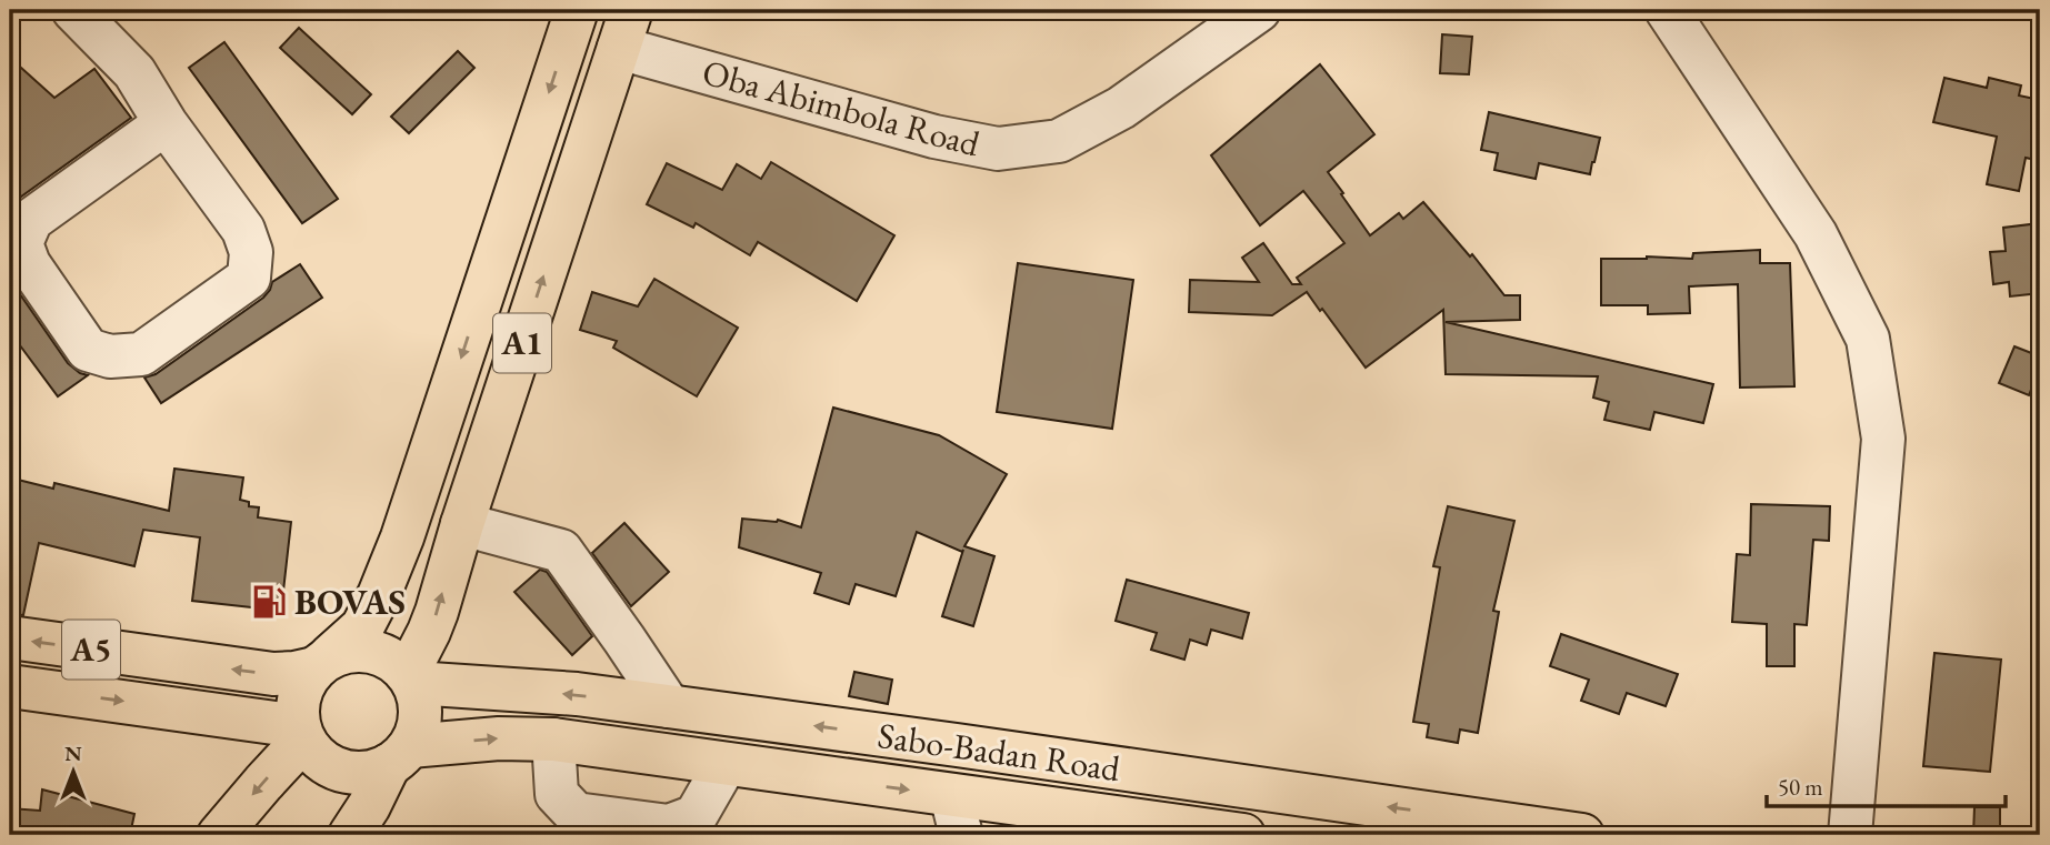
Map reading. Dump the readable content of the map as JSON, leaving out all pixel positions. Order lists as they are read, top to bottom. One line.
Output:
{"streets":{"highway":["A1","A5","Sabo-Badan Road"],"street":["Oba Abimbola Road"]},"crossings":[["Oba Abimbola Road","A1"],["A1","A5"],["A1","Sabo-Badan Road"],["A5","Sabo-Badan Road"]],"places":{"fuel station":["BOVAS"]},"scale_bar":"50 m","north":"top"}
